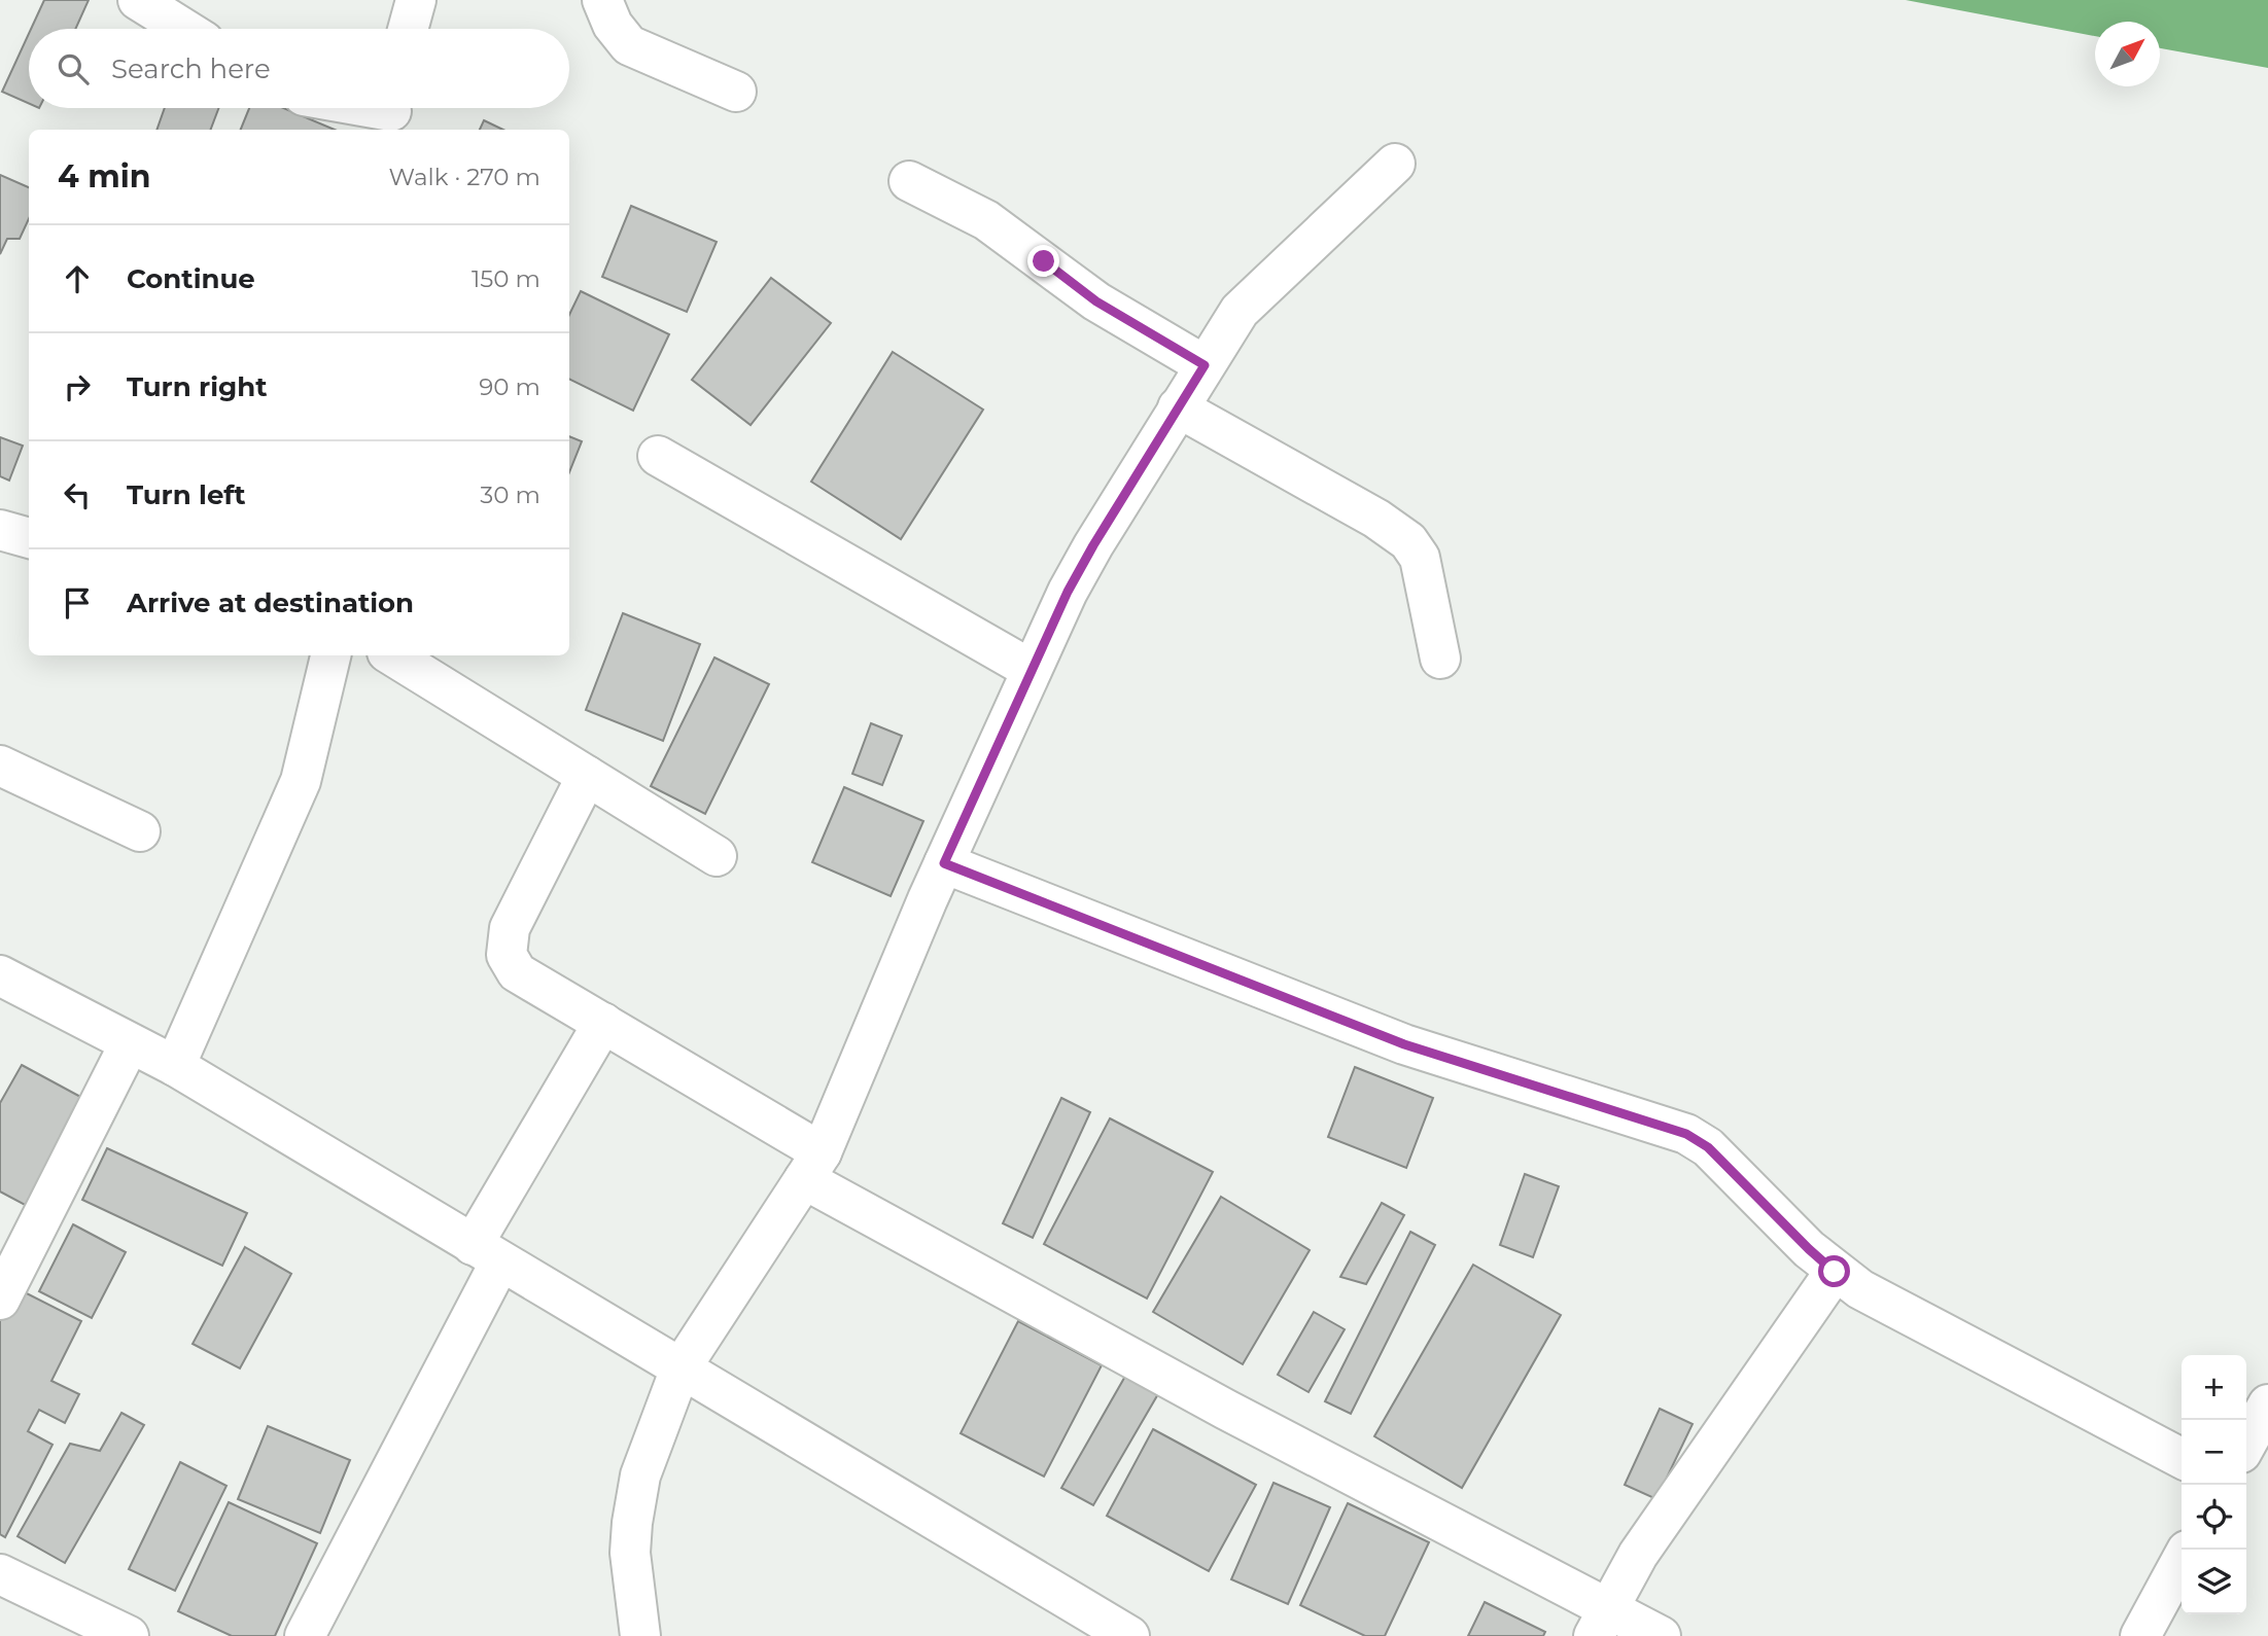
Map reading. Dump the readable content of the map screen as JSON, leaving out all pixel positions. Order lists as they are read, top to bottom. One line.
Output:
{"north":"top right","page":{"search":"Search here","heading":["4 min","Walk · 270 m"],"list":[["Continue","150 m"],["Turn right","90 m"],["Turn left","30 m"],"Arrive at destination"],"map_buttons":["+","−"]}}
